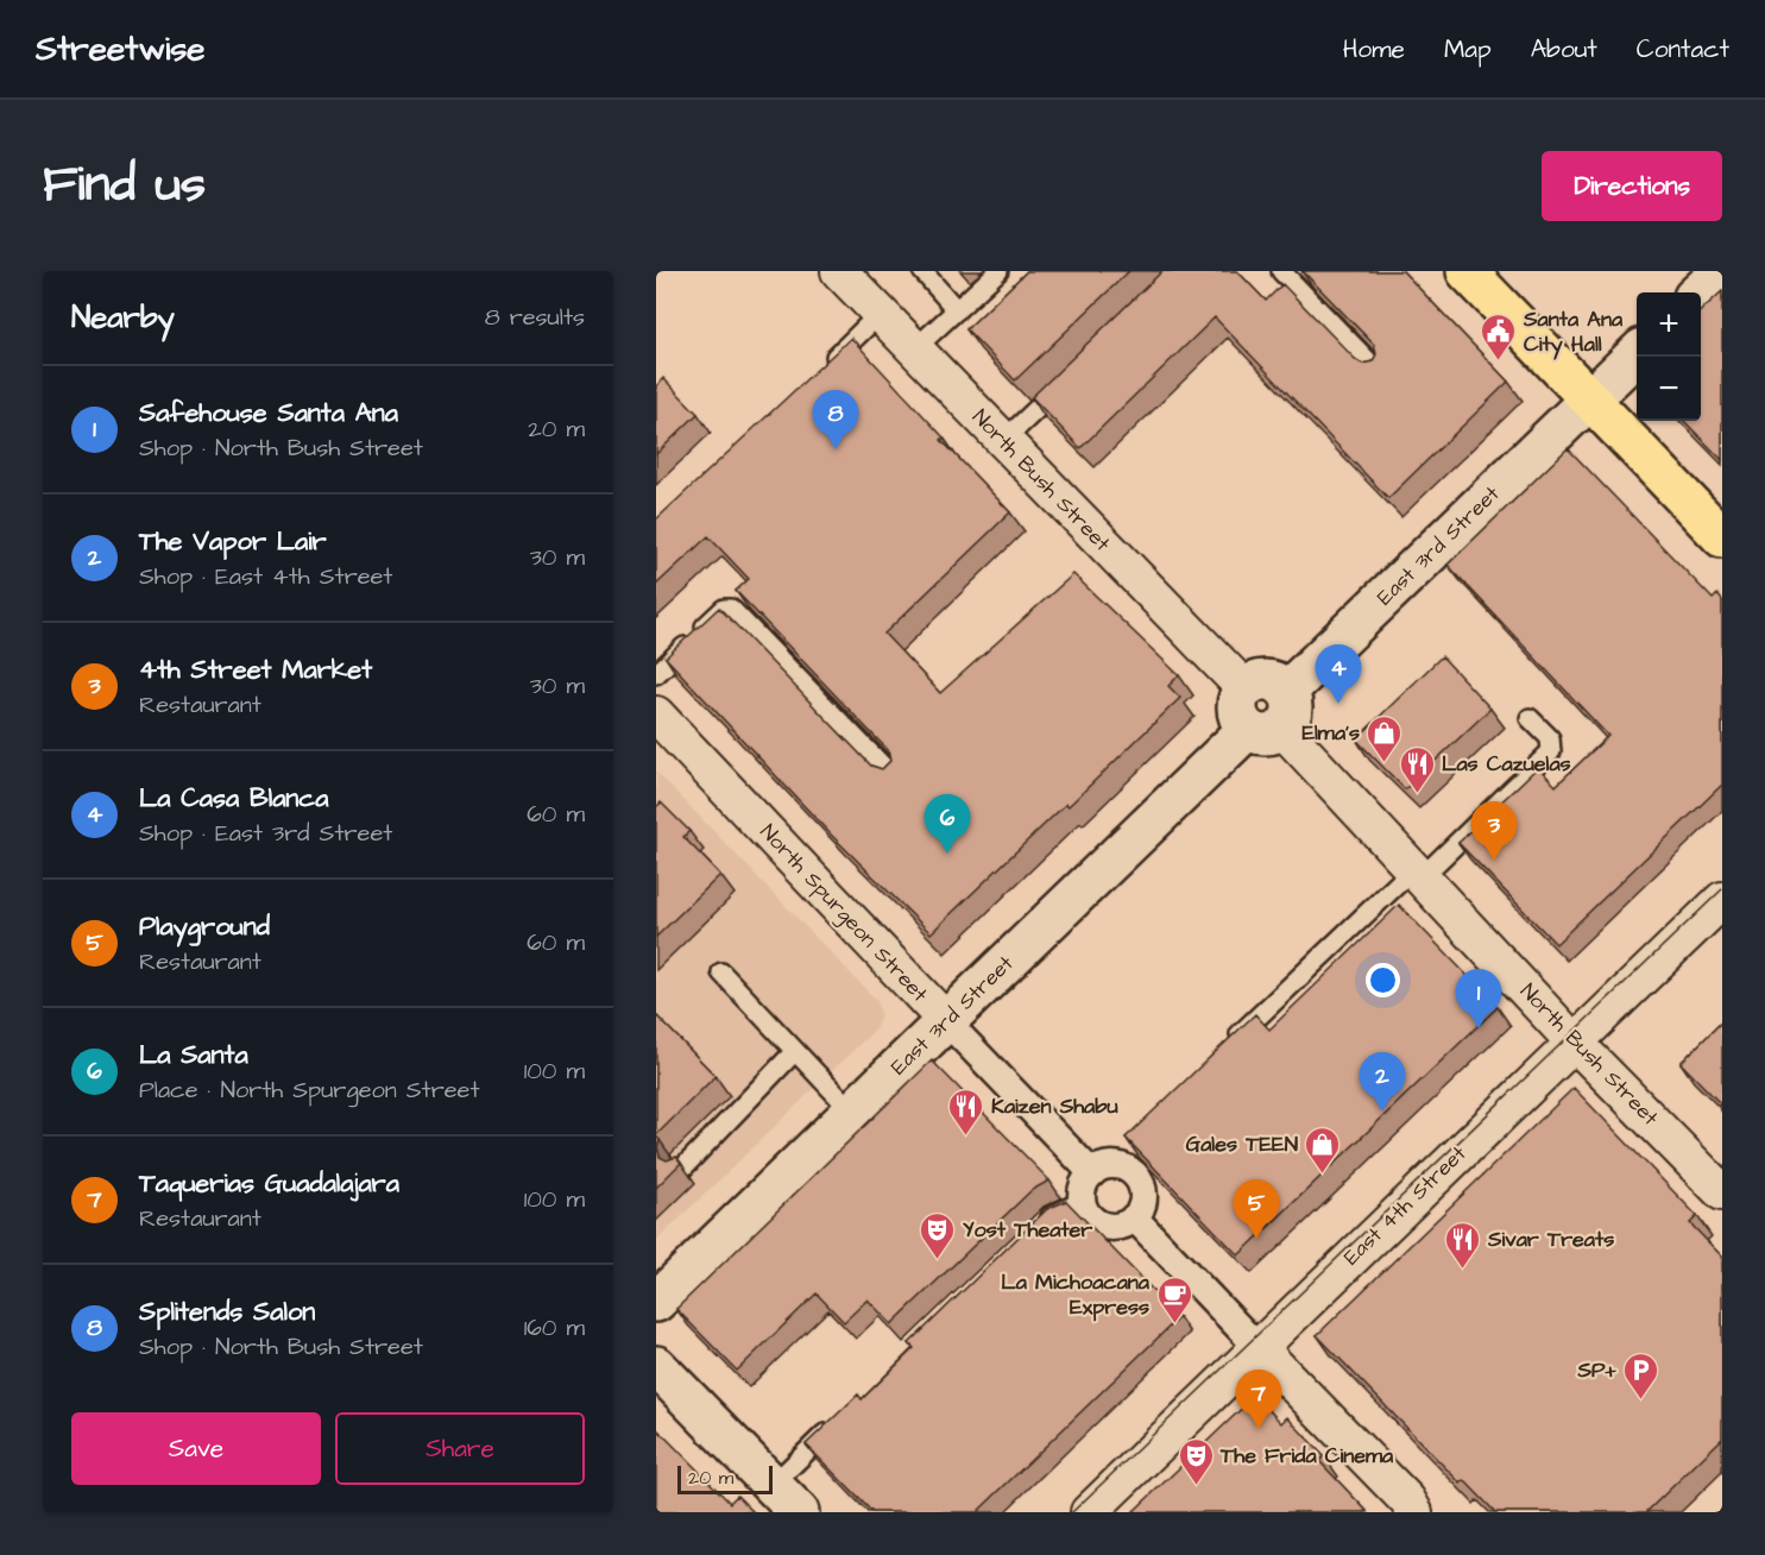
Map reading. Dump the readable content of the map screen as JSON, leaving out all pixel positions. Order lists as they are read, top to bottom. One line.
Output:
{"streets":{"street":["North Bush Street","East 3rd Street","North Spurgeon Street","East 4th Street"]},"crossings":[["North Bush Street","East 3rd Street"],["North Bush Street","East 4th Street"],["East 3rd Street","North Spurgeon Street"]],"places":{"public building":["Santa Ana City Hall"],"shop":["Elma’s","Gales TEEN"],"restaurant":["Las Cazuelas","Kaizen Shabu","Sivar Treats"],"theatre":["Yost Theater","The Frida Cinema"],"cafe":["La Michoacana Express"],"parking":["SP+"]},"scale_bar":"20 m","page":{"header":"Streetwise","nav":["Home","Map","About","Contact"],"title":"Find us","buttons":["Directions",["Save","Share"]],"heading":["Nearby","8 results"],"map_buttons":["+","−"],"list":[{"mark":"1","name":"Safehouse Santa Ana","note":"Shop · North Bush Street","value":"20 m"},{"mark":"2","name":"The Vapor Lair","note":"Shop · East 4th Street","value":"30 m"},{"mark":"3","name":"4th Street Market","note":"Restaurant","value":"30 m"},{"mark":"4","name":"La Casa Blanca","note":"Shop · East 3rd Street","value":"60 m"},{"mark":"5","name":"Playground","note":"Restaurant","value":"60 m"},{"mark":"6","name":"La Santa","note":"Place · North Spurgeon Street","value":"100 m"},{"mark":"7","name":"Taquerias Guadalajara","note":"Restaurant","value":"100 m"},{"mark":"8","name":"Splitends Salon","note":"Shop · North Bush Street","value":"160 m"}],"pins":["8","4","6","3","1","2","5","7"],"scale":"20 m"}}
